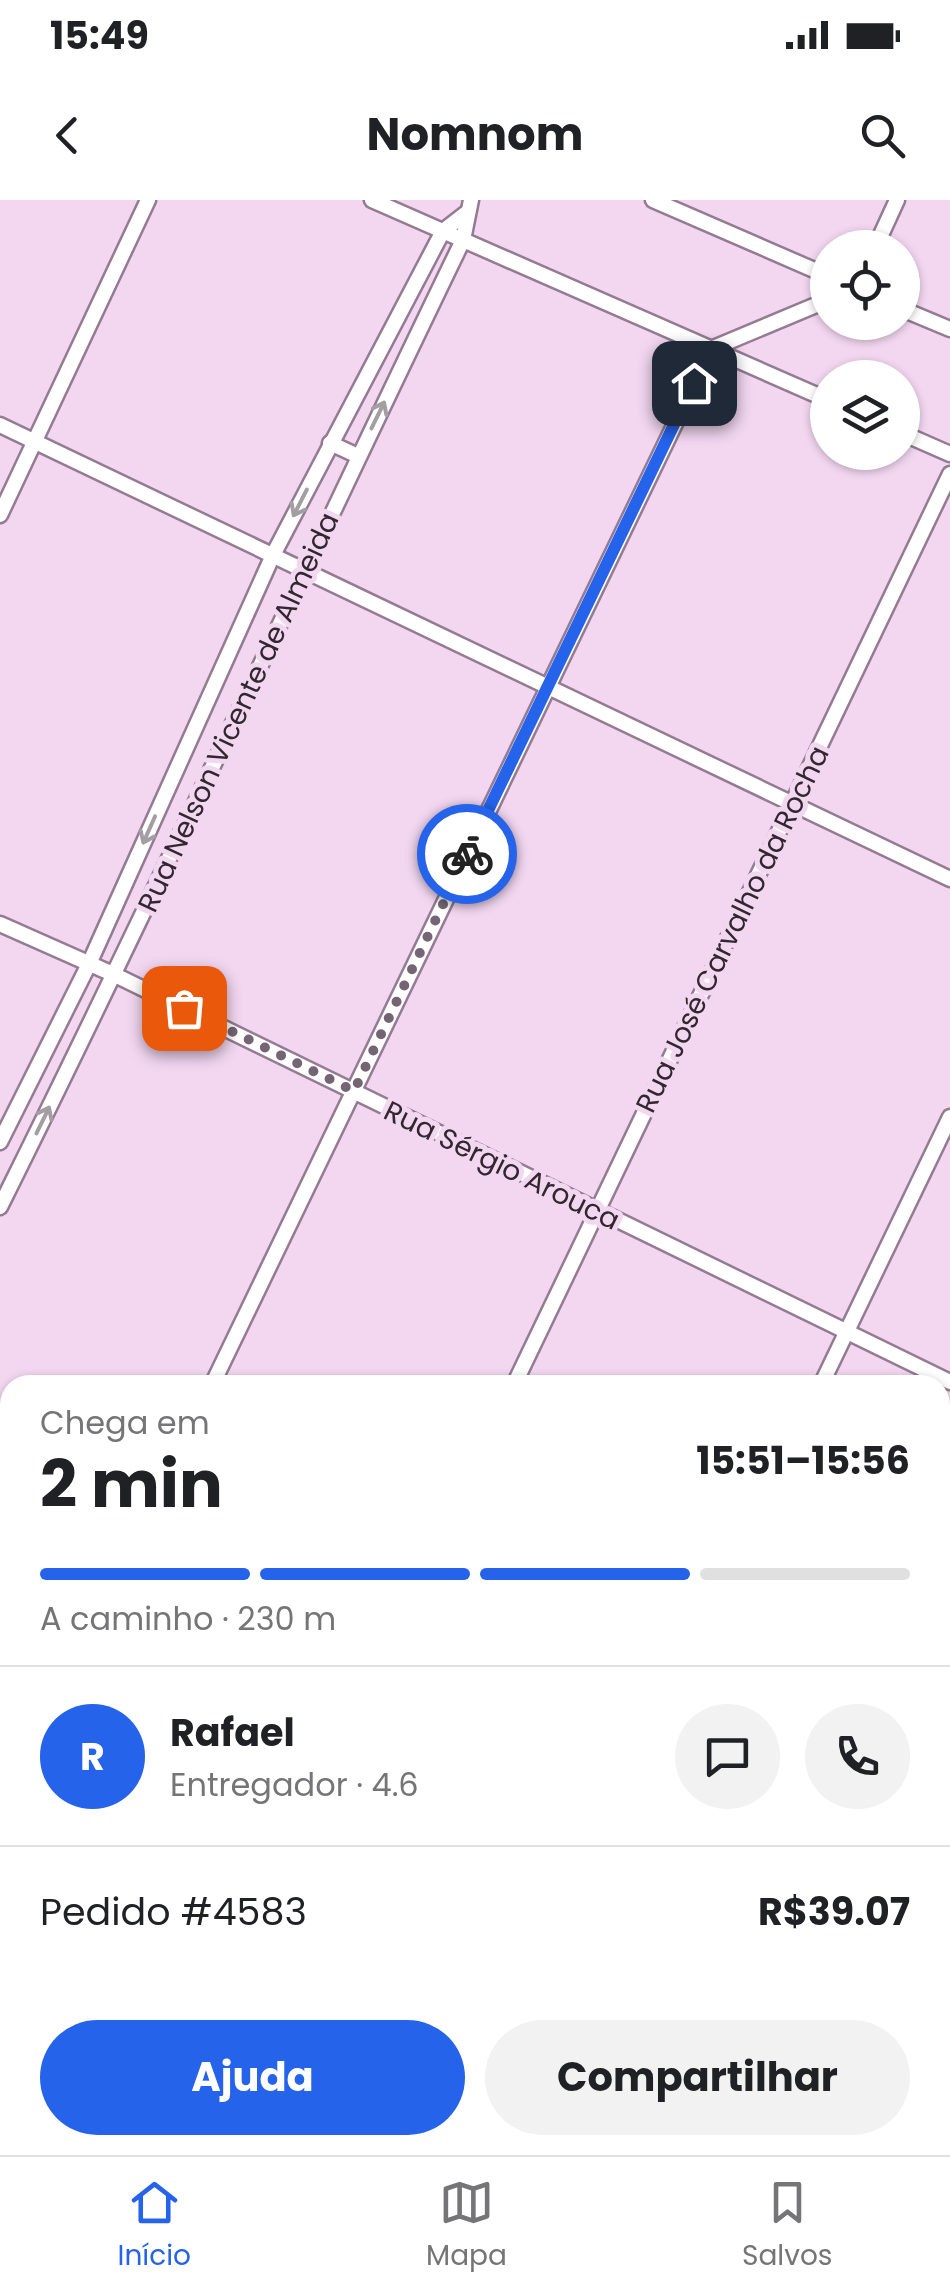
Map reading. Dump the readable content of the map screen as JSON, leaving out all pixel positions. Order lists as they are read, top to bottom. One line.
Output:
{"streets":{"street":["Rua Nelson Vicente de Almeida","Rua José Carvalho da Rocha","Rua Sérgio Arouca"]},"crossings":[["Rua Nelson Vicente de Almeida","Rua Sérgio Arouca"],["Rua José Carvalho da Rocha","Rua Sérgio Arouca"]],"page":{"status":"15:49","header":"Nomnom","heading":["2 min","Chega em","15:51–15:56"],"panel":["Rafael","Entregador · 4.6","Pedido #4583","R$39.07"],"bar":"A caminho · 230 m","round":"R","buttons":["Ajuda","Compartilhar"],"tabs":["Início","Mapa","Salvos"]}}
